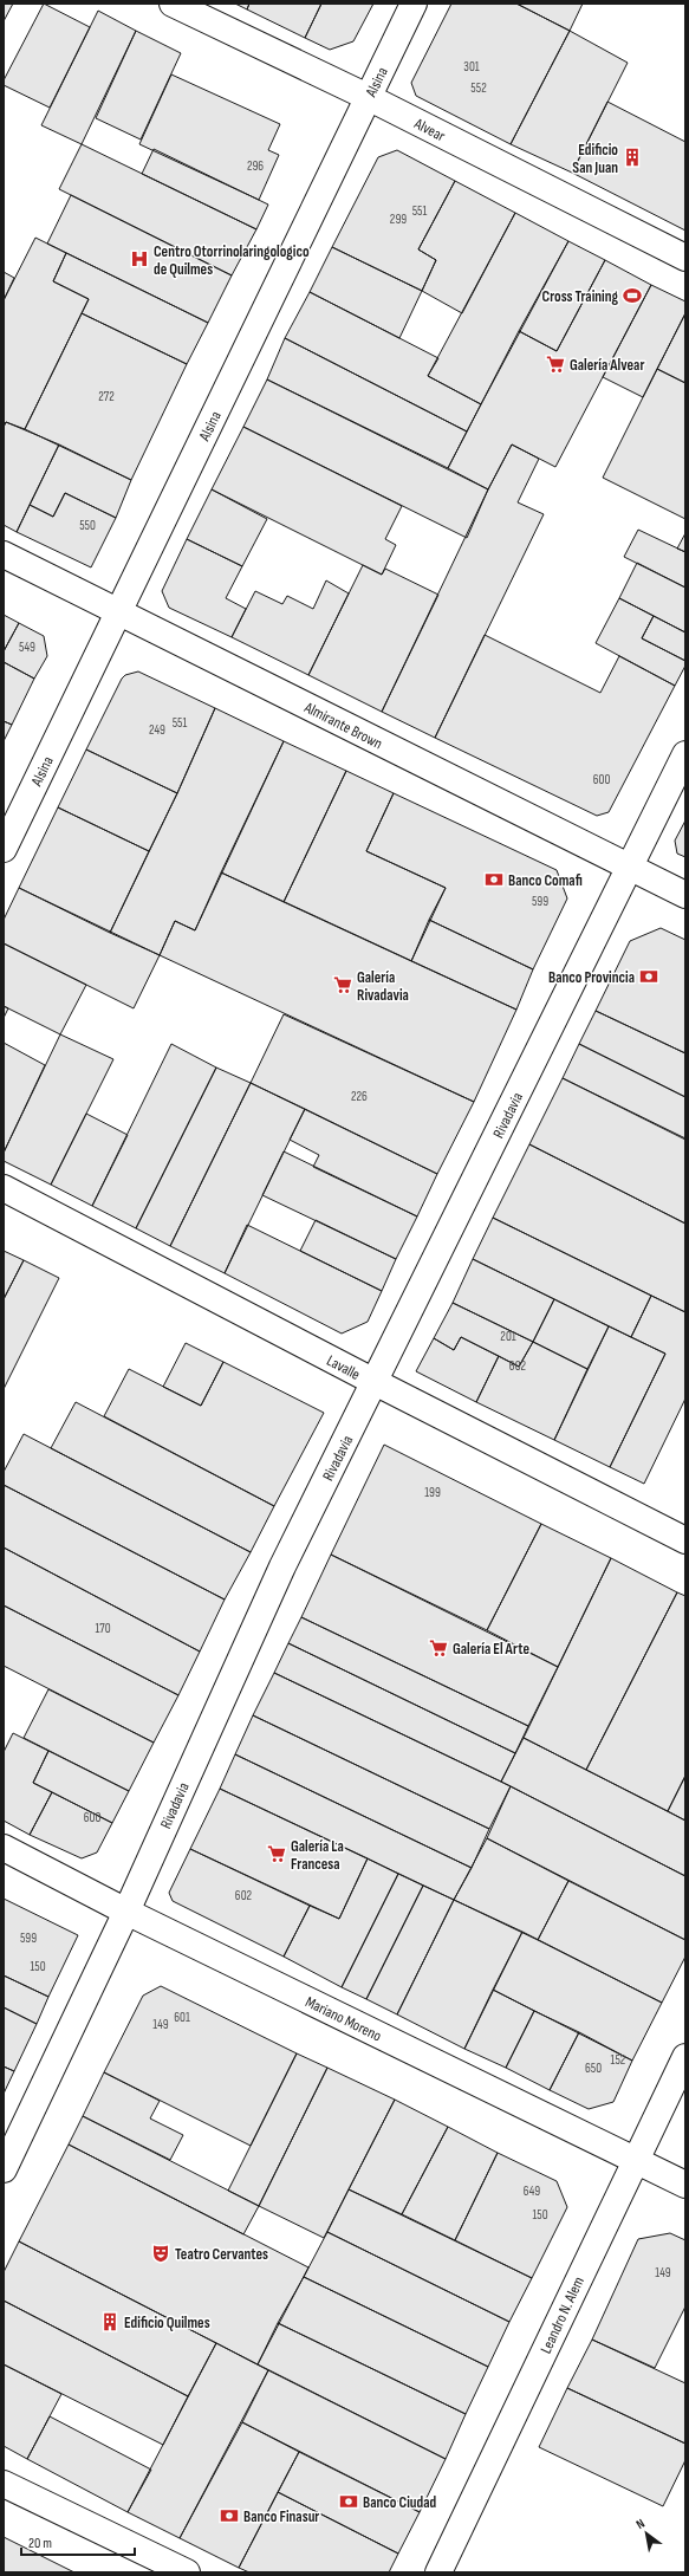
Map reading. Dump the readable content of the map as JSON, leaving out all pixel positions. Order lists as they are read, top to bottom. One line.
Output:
{"streets":{"street":["Alsina","Alvear","Almirante Brown","Rivadavia","Lavalle","Mariano Moreno","Leandro N. Alem"]},"crossings":[["Alsina","Alvear"],["Alsina","Almirante Brown"],["Almirante Brown","Rivadavia"],["Rivadavia","Lavalle"],["Rivadavia","Mariano Moreno"],["Mariano Moreno","Leandro N. Alem"]],"places":{"building":["Edificio San Juan","Edificio Quilmes"],"hospital":["Centro Otorrinolaringologico de Quilmes"],"sports":["Cross Training"],"supermarket":["Galería Alvear","Galería Rivadavia","Galería El Arte","Galería La Francesa"],"bank":["Banco Comafi","Banco Provincia","Banco Ciudad","Banco Finasur"],"theatre":["Teatro Cervantes"]},"house_numbers":["301","552","296","551","299","272","550","549","551","249","600","599","226","201","602","199","170","600","602","599","150","601","149","152","650","649","150","149"],"scale_bar":"20 m","north":"top left"}
